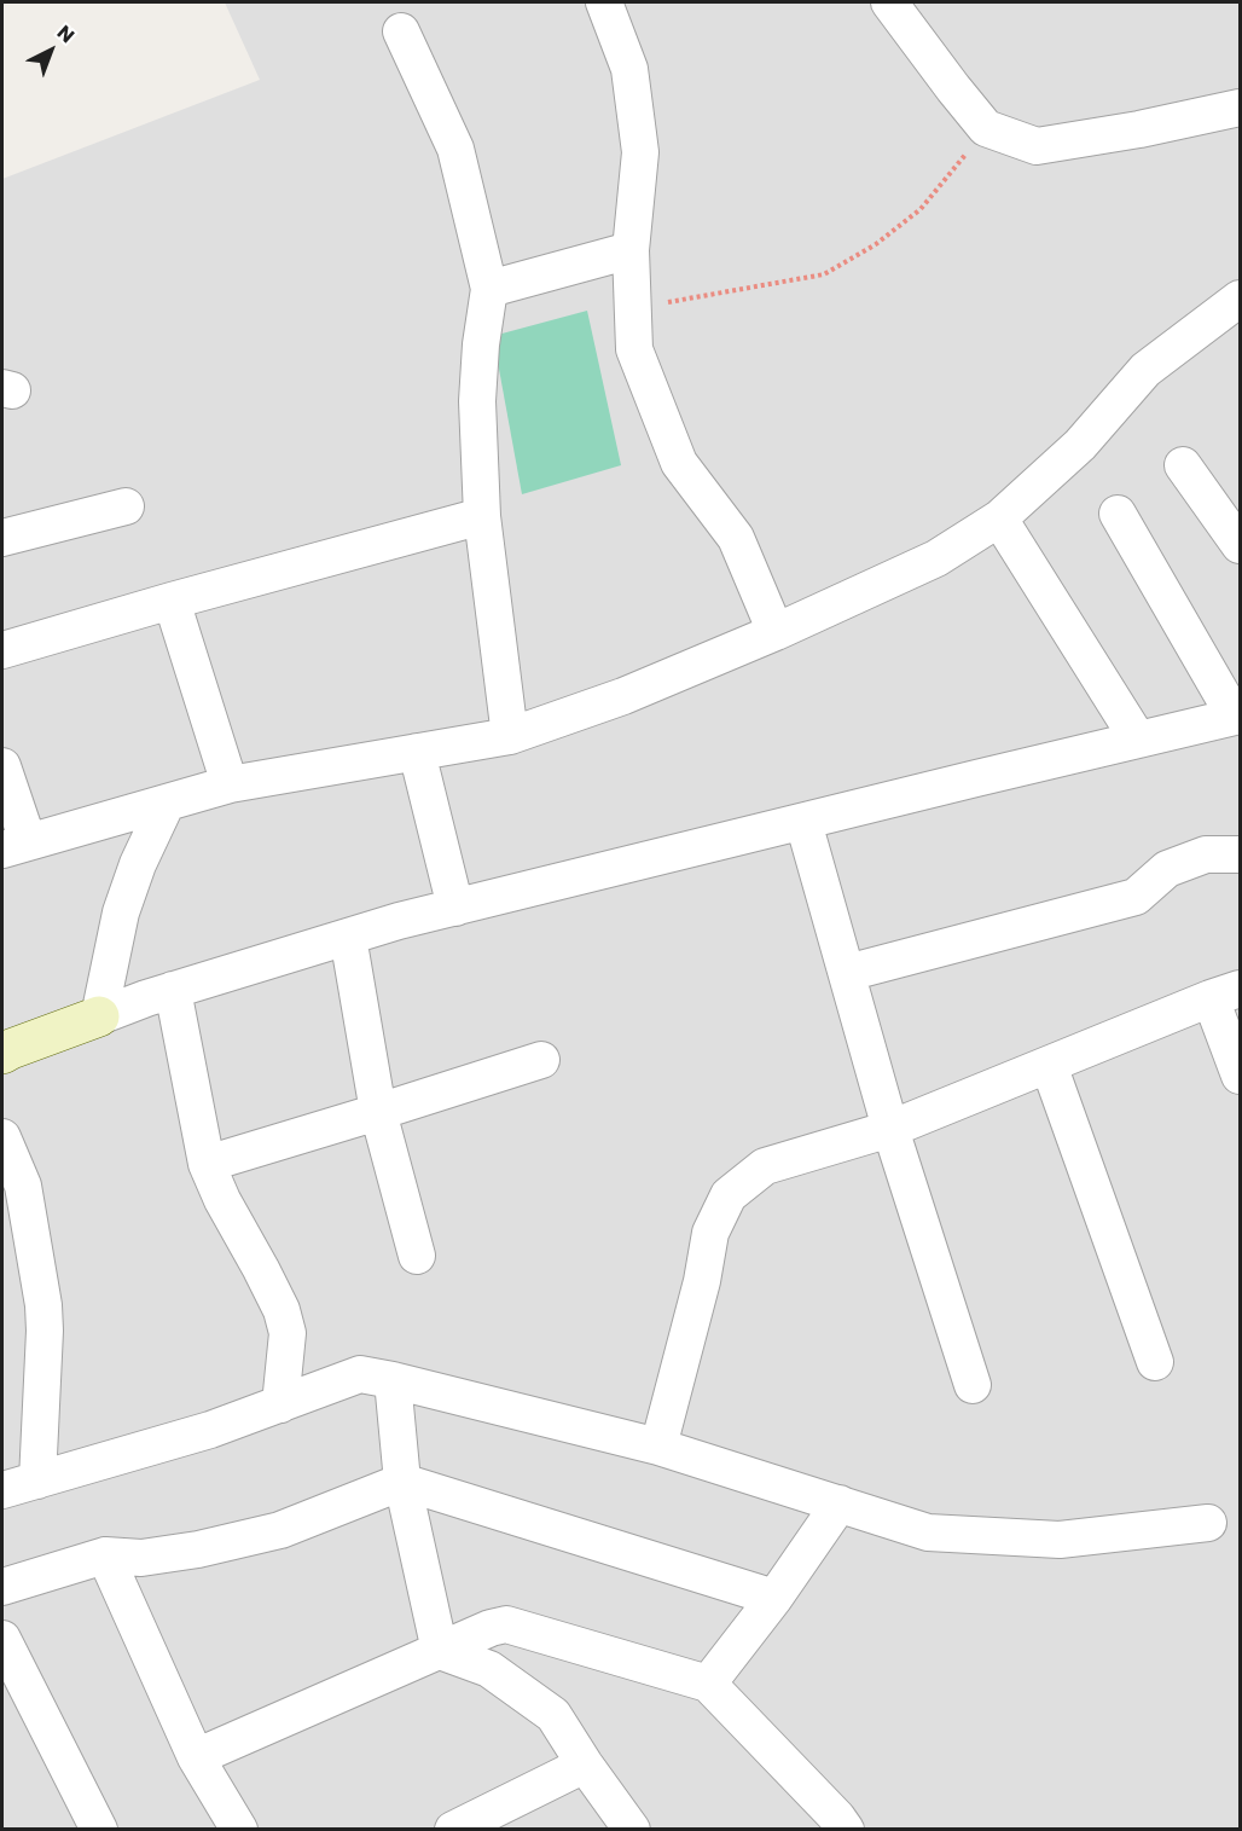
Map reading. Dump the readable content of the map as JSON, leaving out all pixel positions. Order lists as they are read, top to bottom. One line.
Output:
{"north":"top right"}
